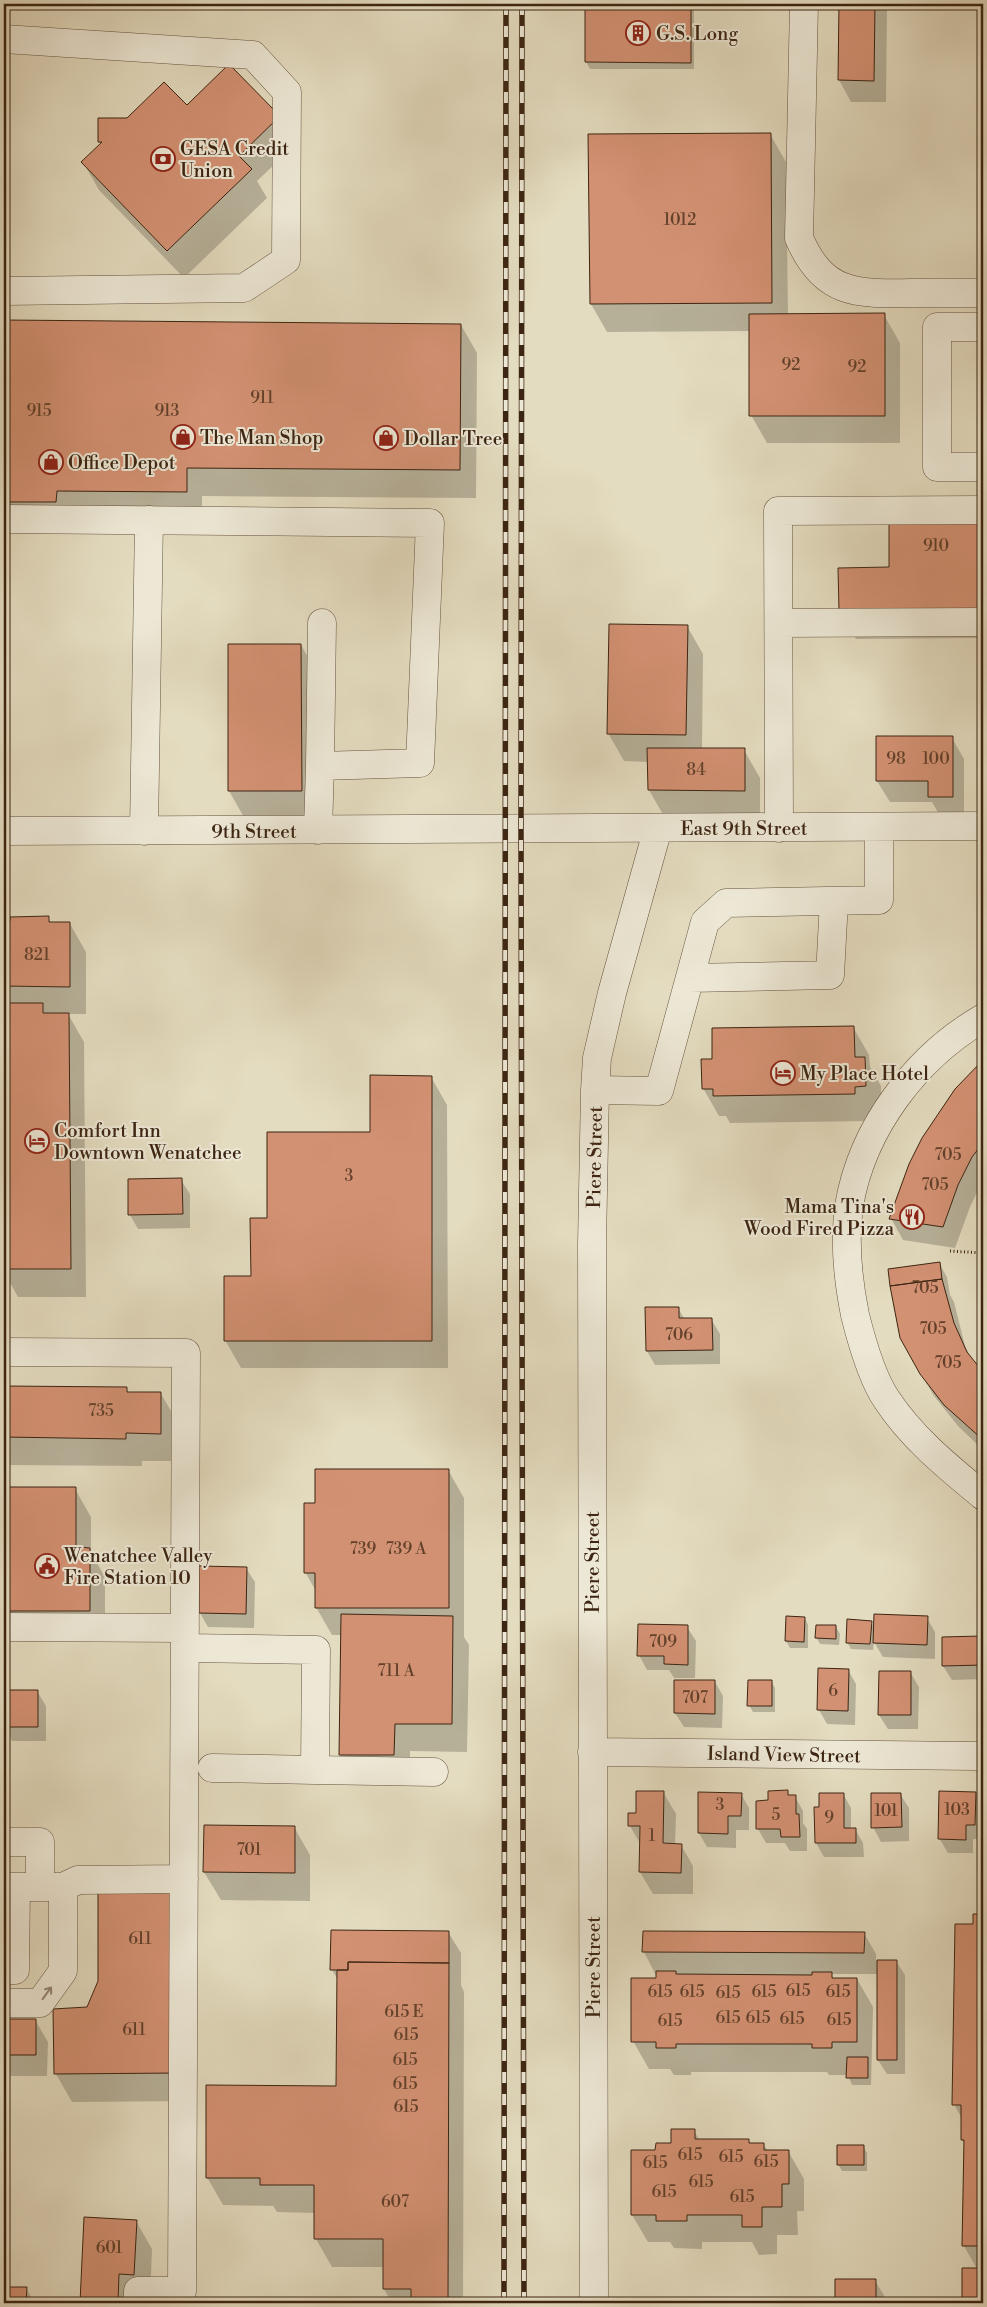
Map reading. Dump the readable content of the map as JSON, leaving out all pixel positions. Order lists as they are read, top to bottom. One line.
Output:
{"streets":{"street":["East 9th Street","9th Street","Piere Street","Island View Street"]},"crossings":[["East 9th Street","9th Street"],["East 9th Street","Piere Street"],["Piere Street","Island View Street"]],"places":{"building":["G.S. Long"],"bank":["GESA Credit Union"],"shop":["The Man Shop","Dollar Tree","Office Depot"],"hotel":["My Place Hotel","Comfort Inn Downtown Wenatchee"],"restaurant":["Mama Tina's Wood Fired Pizza"],"public building":["Wenatchee Valley Fire Station 10"]},"house_numbers":["1012","92","92","911","915","913","910","98","100","84","821","705","3","705","705","705","706","705","735","739","739 A","709","711 A","6","707","3","103","101","5","9","1","701","611","615","615","615","615","615","615","615 E","615","615","615","615","615","611","615","615","615","615","615","615","615","615","615","615","615","607","601"]}
